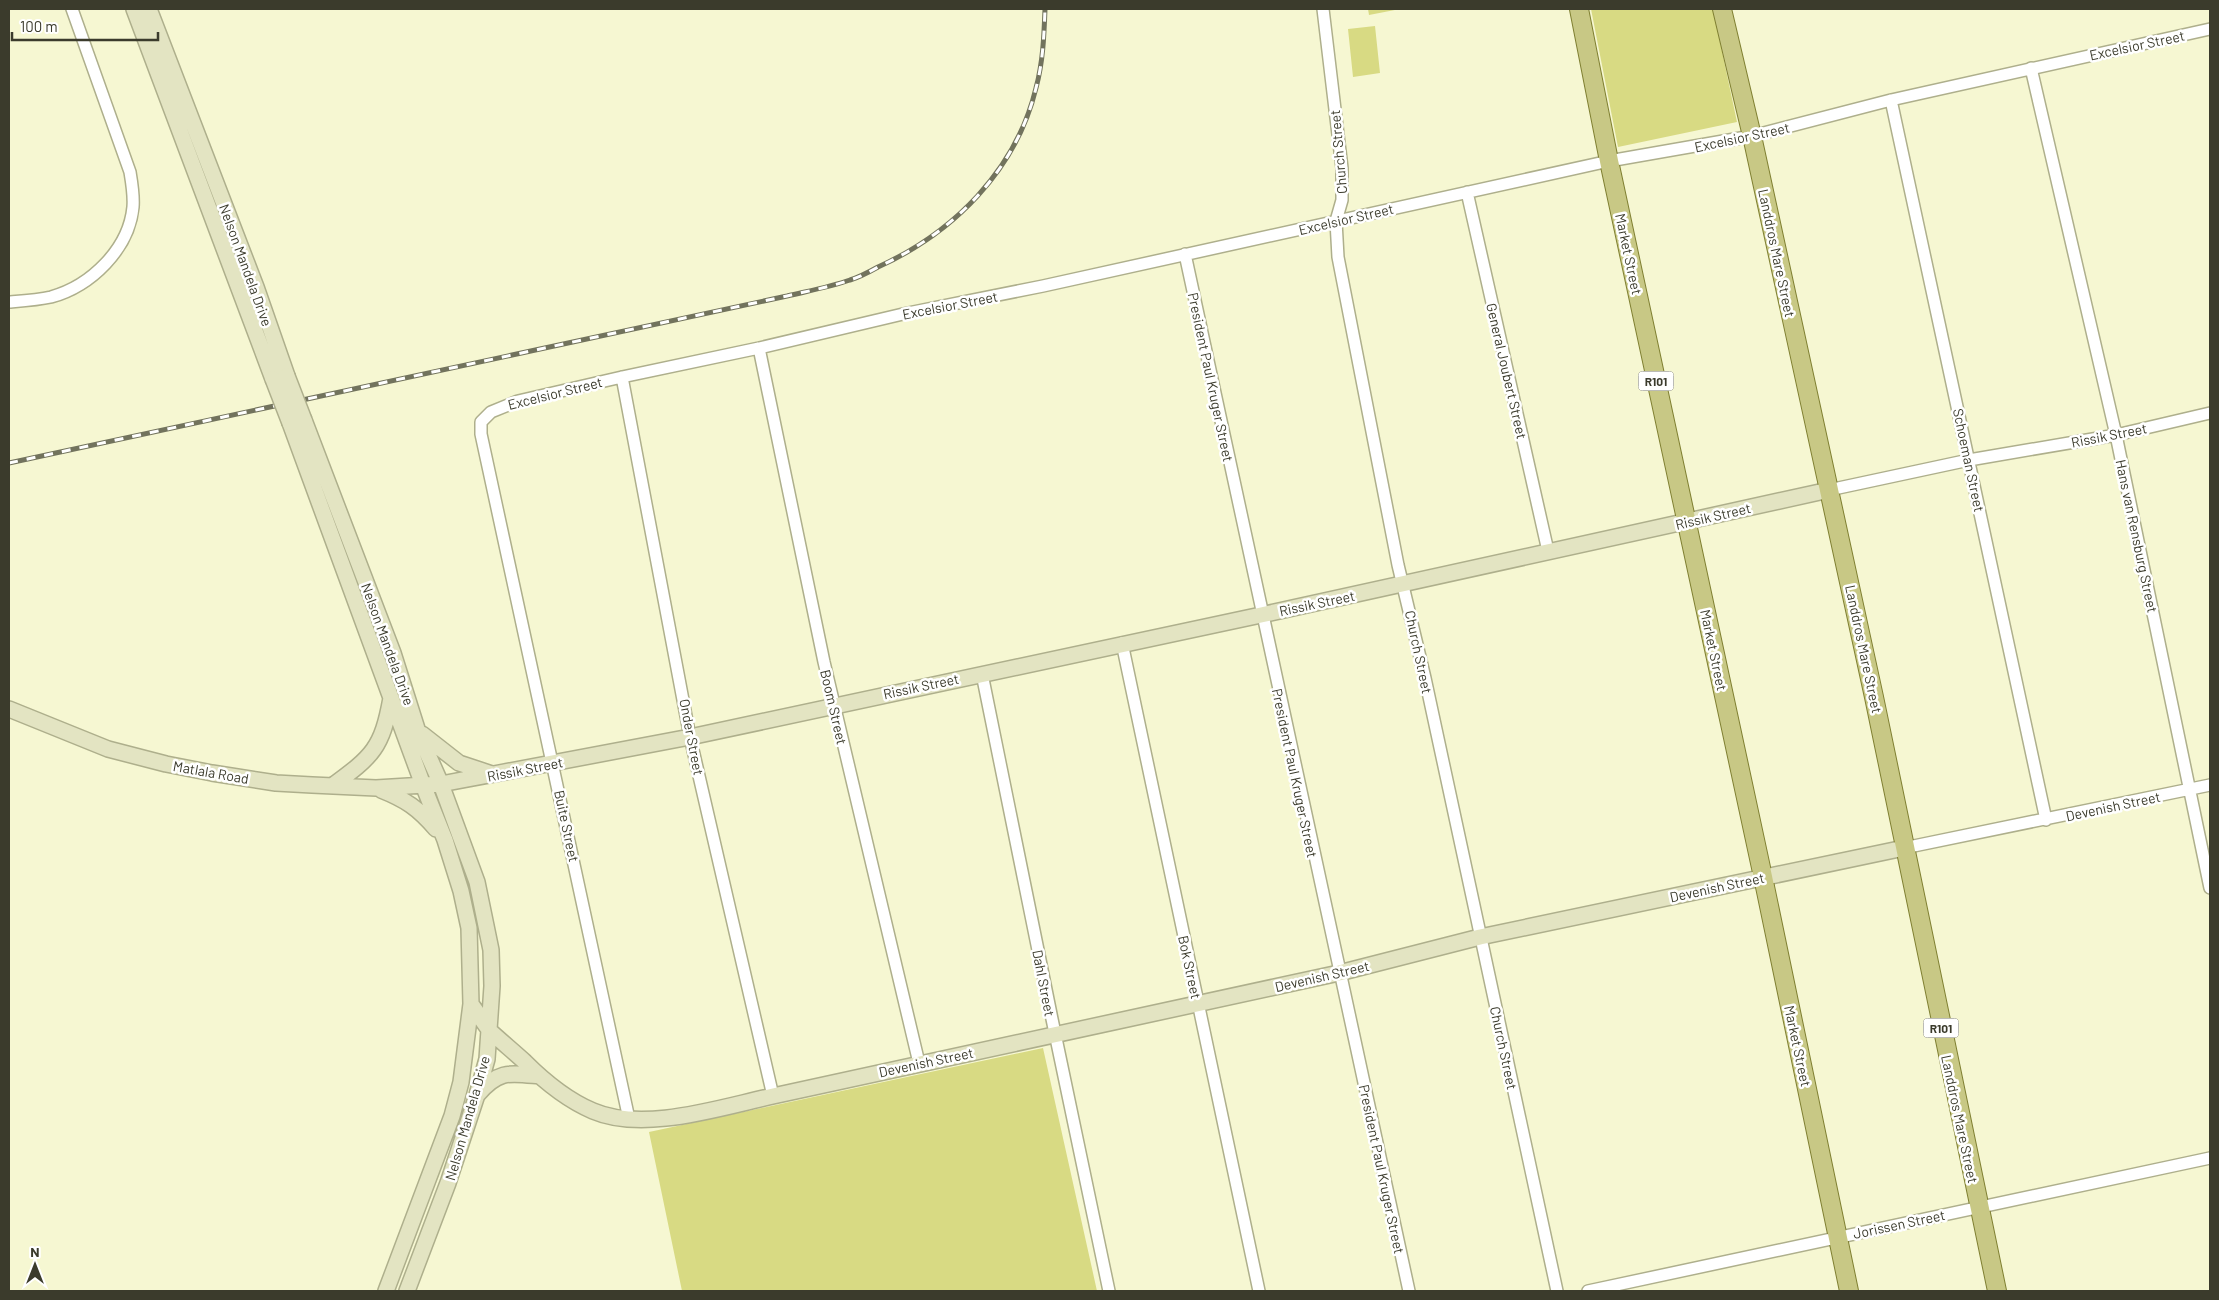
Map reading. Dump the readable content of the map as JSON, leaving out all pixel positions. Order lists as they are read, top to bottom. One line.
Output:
{"streets":{"main road":["Landdros Mare Street","Market Street","Nelson Mandela Drive","R101","Rissik Street","Matlala Road","Devenish Street"],"street":["Excelsior Street","Church Street","General Joubert Street","President Paul Kruger Street","Schoeman Street","Hans van Rensburg Street","Boom Street","Onder Street","Buite Street","Bok Street","Dahl Street","Jorissen Street"]},"crossings":[["Excelsior Street","Church Street"],["Excelsior Street","Landdros Mare Street"],["Excelsior Street","Market Street"],["Excelsior Street","General Joubert Street"],["Excelsior Street","President Paul Kruger Street"],["Excelsior Street","Schoeman Street"],["Excelsior Street","Hans van Rensburg Street"],["Excelsior Street","Boom Street"],["Excelsior Street","Onder Street"],["Excelsior Street","Buite Street"],["Church Street","Rissik Street"],["Church Street","Devenish Street"],["Landdros Mare Street","Rissik Street"],["Landdros Mare Street","Devenish Street"],["Landdros Mare Street","Jorissen Street"],["Market Street","Rissik Street"],["Market Street","Devenish Street"],["Market Street","Jorissen Street"],["Nelson Mandela Drive","Rissik Street"],["Nelson Mandela Drive","Matlala Road"],["Nelson Mandela Drive","Devenish Street"],["General Joubert Street","Rissik Street"],["President Paul Kruger Street","Rissik Street"],["President Paul Kruger Street","Devenish Street"],["Rissik Street","Schoeman Street"],["Rissik Street","Hans van Rensburg Street"],["Rissik Street","Boom Street"],["Rissik Street","Onder Street"],["Rissik Street","Matlala Road"],["Rissik Street","Buite Street"],["Rissik Street","Bok Street"],["Rissik Street","Dahl Street"],["Schoeman Street","Devenish Street"],["Hans van Rensburg Street","Devenish Street"],["Boom Street","Devenish Street"],["Onder Street","Devenish Street"],["Devenish Street","Buite Street"],["Devenish Street","Bok Street"],["Devenish Street","Dahl Street"]],"scale_bar":"100 m","north":"top"}
